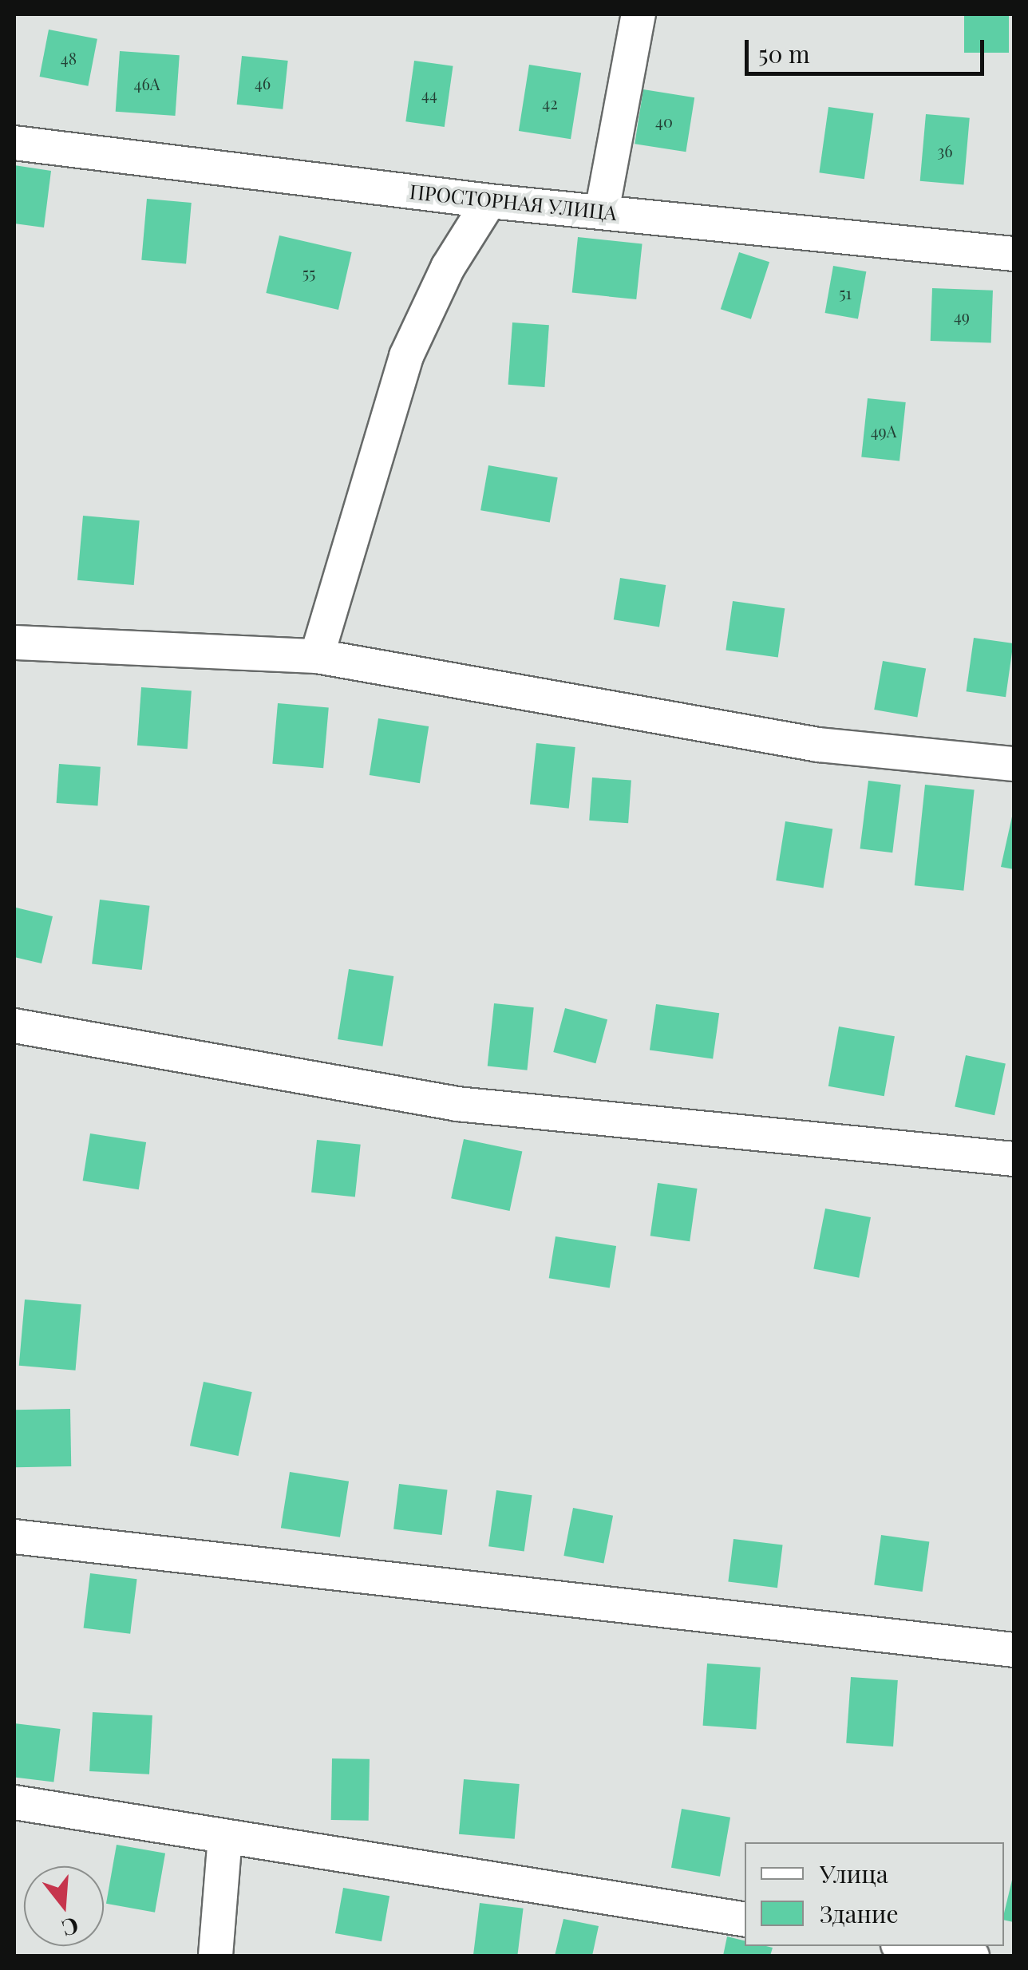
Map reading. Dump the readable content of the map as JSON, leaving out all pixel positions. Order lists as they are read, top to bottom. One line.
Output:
{"streets":{"street":["ПРОСТОРНАЯ УЛИЦА"]},"house_numbers":["48","46","46А","44","42","40","36","55","51","49","49А"],"legend":["Улица","Здание"],"scale_bar":"50 m","north":"bottom"}
